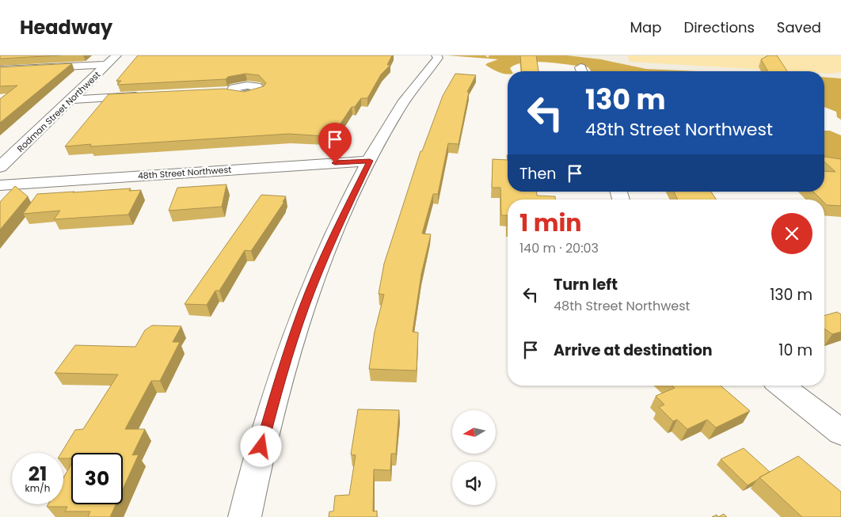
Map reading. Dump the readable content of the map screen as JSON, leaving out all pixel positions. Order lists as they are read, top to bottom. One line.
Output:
{"streets":{"street":["Rodman Street Northwest","48th Street Northwest"]},"north":"left","page":{"header":"Headway","nav":["Map","Directions","Saved"],"turn":["130 m","48th Street Northwest"],"then":"Then","heading":["1 min","140 m · 20:03"],"list":[{"name":"Turn left","note":"48th Street Northwest","value":"130 m"},{"name":"Arrive at destination","value":"10 m"}],"speed":"21 km/h","limit":"30"}}
